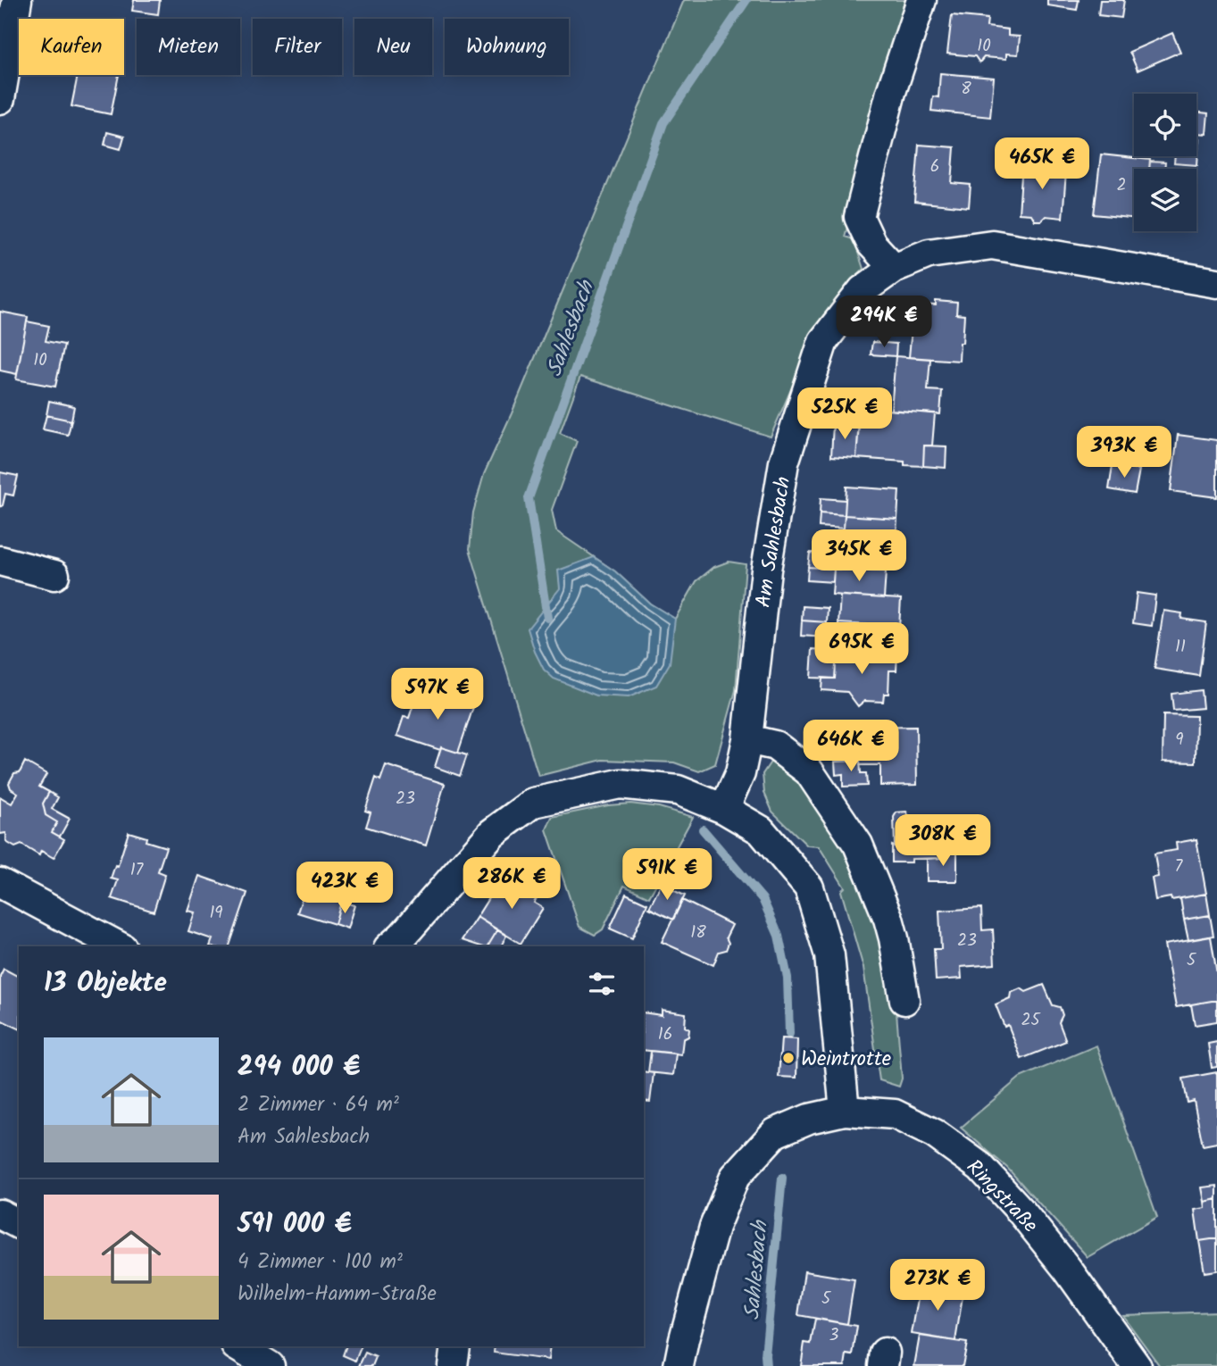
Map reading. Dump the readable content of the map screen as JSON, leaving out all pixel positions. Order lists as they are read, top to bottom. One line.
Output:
{"streets":{"street":["Am Sahlesbach","Ringstraße"]},"water":["Sahlesbach"],"places":["Weintrotte"],"house_numbers":["10","8","6","2","10","11","9","23","7","17","19","18","23","5","25","16","5","3"],"page":{"chip":["Kaufen","Mieten","Filter","Neu","Wohnung"],"price":["465K €","294K €","525K €","393K €","345K €","695K €","597K €","646K €","308K €","591K €","286K €","423K €","273K €"],"heading":"13 Objekte","list":[{"name":"294 000 €","note":"2 Zimmer · 64 m² · Am Sahlesbach"},{"name":"591 000 €","note":"4 Zimmer · 100 m² · Wilhelm-Hamm-Straße"}]}}
